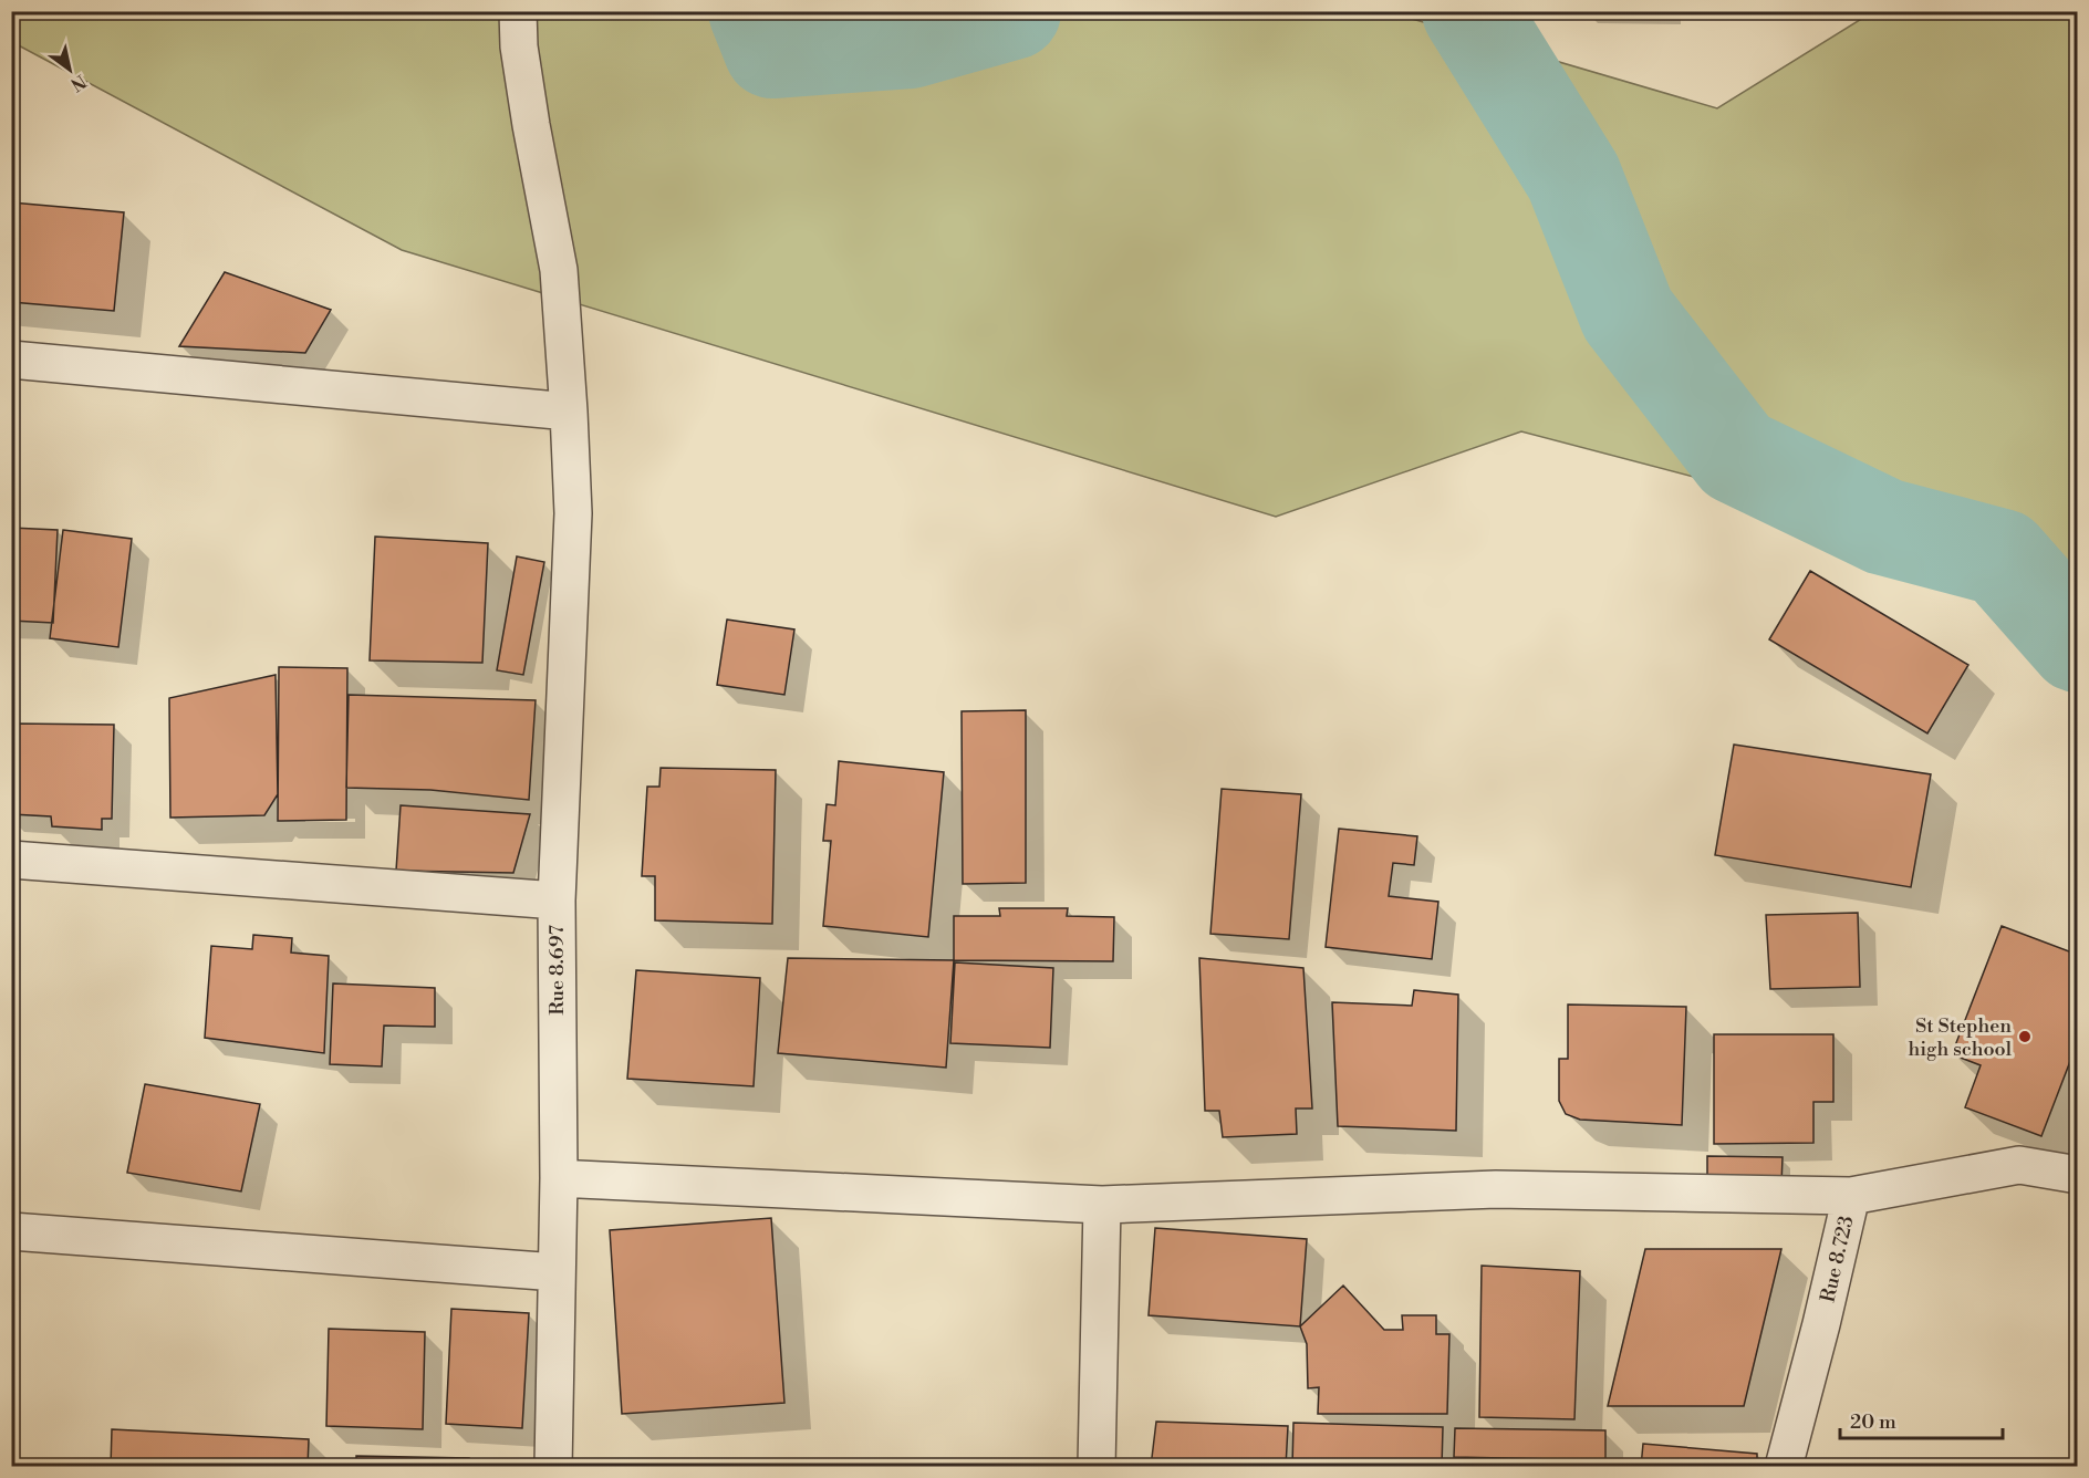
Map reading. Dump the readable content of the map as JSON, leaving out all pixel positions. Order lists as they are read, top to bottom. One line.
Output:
{"streets":{"street":["Rue 8.697","Rue 8.723"]},"places":["St Stephen high school"],"scale_bar":"20 m","north":"bottom right"}
